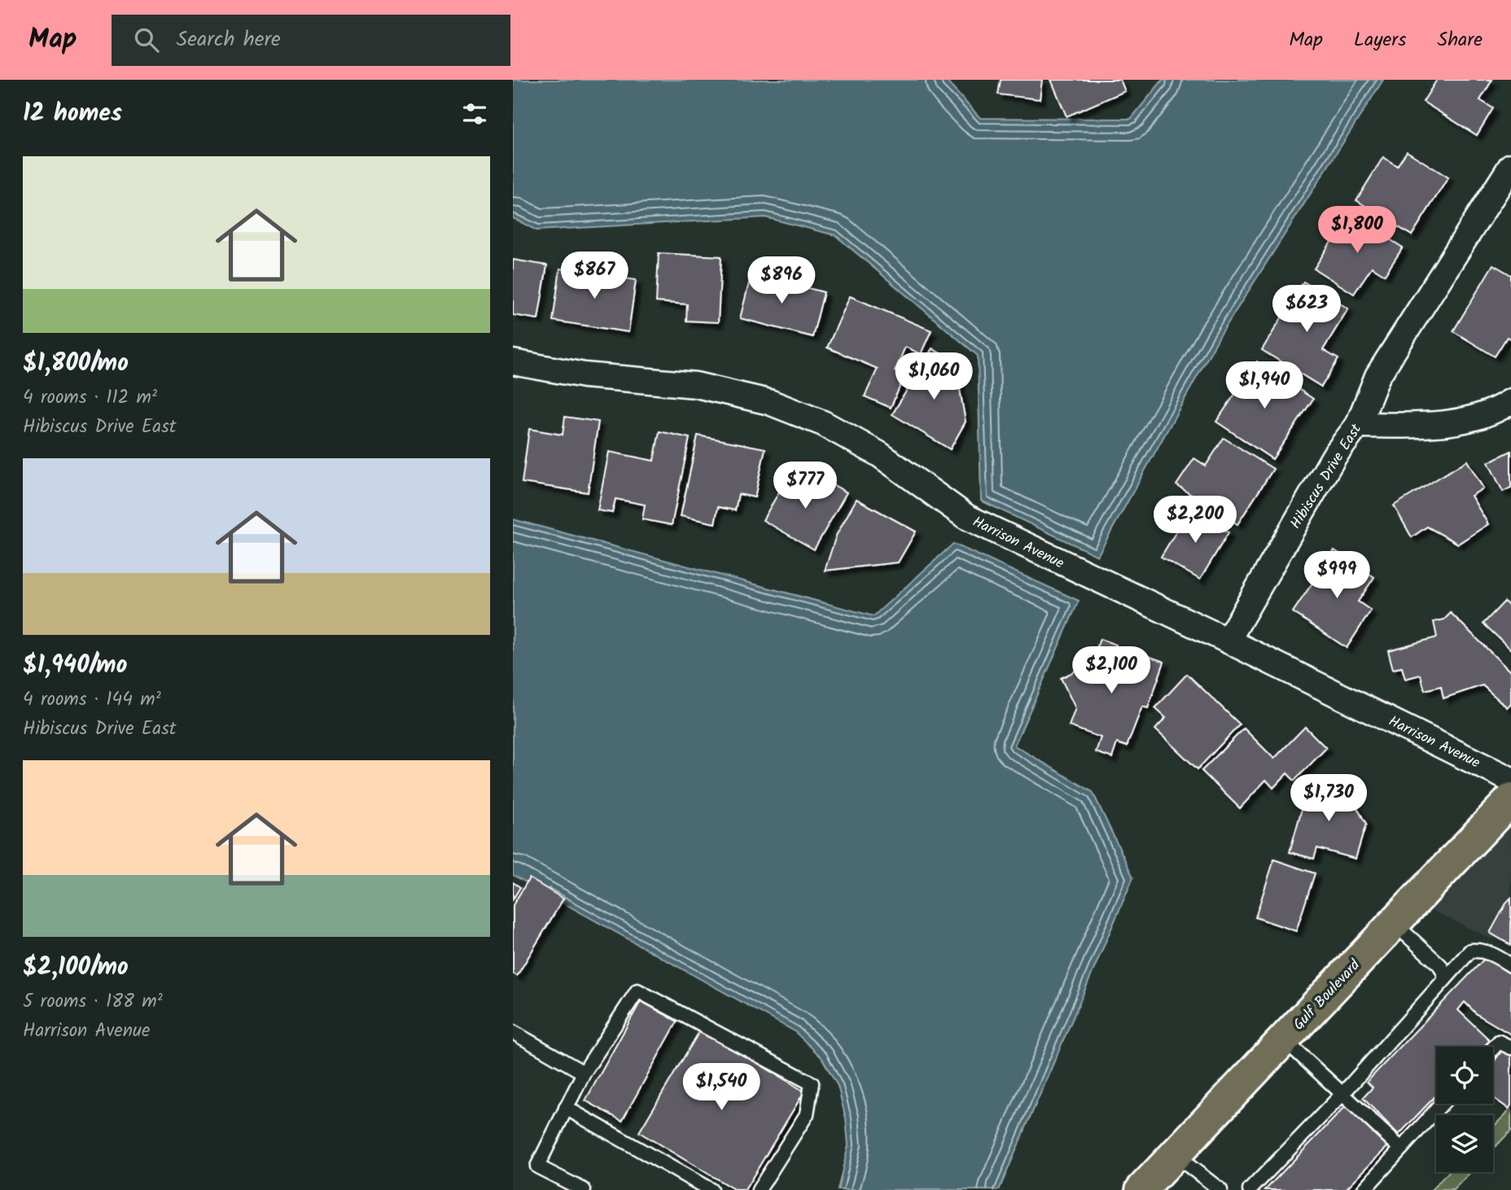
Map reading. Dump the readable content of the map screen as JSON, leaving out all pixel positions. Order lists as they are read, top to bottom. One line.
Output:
{"streets":{"main road":["Gulf Boulevard"],"street":["Hibiscus Drive East","Harrison Avenue"]},"crossings":[["Hibiscus Drive East","Harrison Avenue"]],"page":{"header":"Map","search":"Search here","nav":["Map","Layers","Share"],"heading":"12 homes","list":[{"name":"$1,800/mo","note":"4 rooms · 112 m² · Hibiscus Drive East"},{"name":"$1,940/mo","note":"4 rooms · 144 m² · Hibiscus Drive East"},{"name":"$2,100/mo","note":"5 rooms · 188 m² · Harrison Avenue"}],"price":["$1,800","$867","$896","$623","$1,060","$1,940","$777","$2,200","$999","$2,100","$1,730","$1,540"]}}
